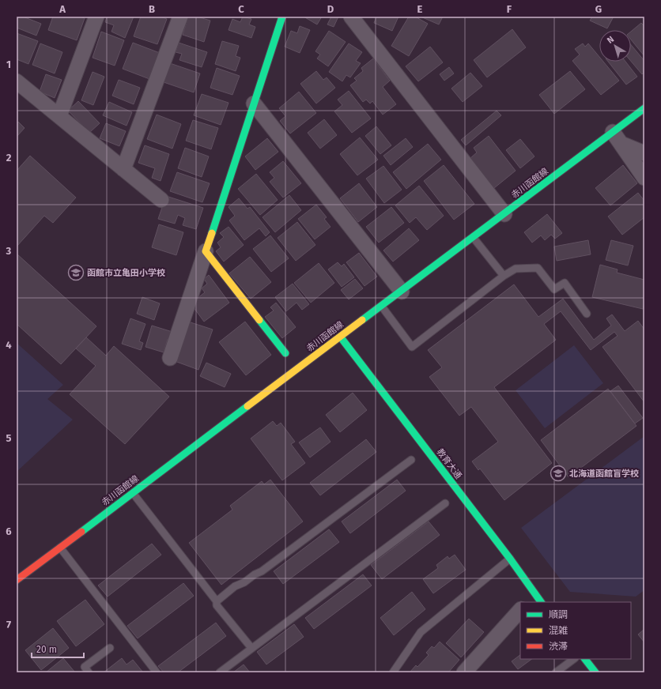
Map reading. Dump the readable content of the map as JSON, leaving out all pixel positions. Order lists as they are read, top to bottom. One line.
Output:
{"streets":{"main road":["赤川函館線","教育大通"]},"crossings":[["赤川函館線","教育大通"]],"places":{"school or university":["函館市立亀田小学校","北海道函館盲学校"]},"legend":["順調","混雑","渋滞"],"scale_bar":"20 m","north":"top left","grid":{"columns":["A","B","C","D","E","F","G"],"rows":["1","2","3","4","5","6","7"]}}
